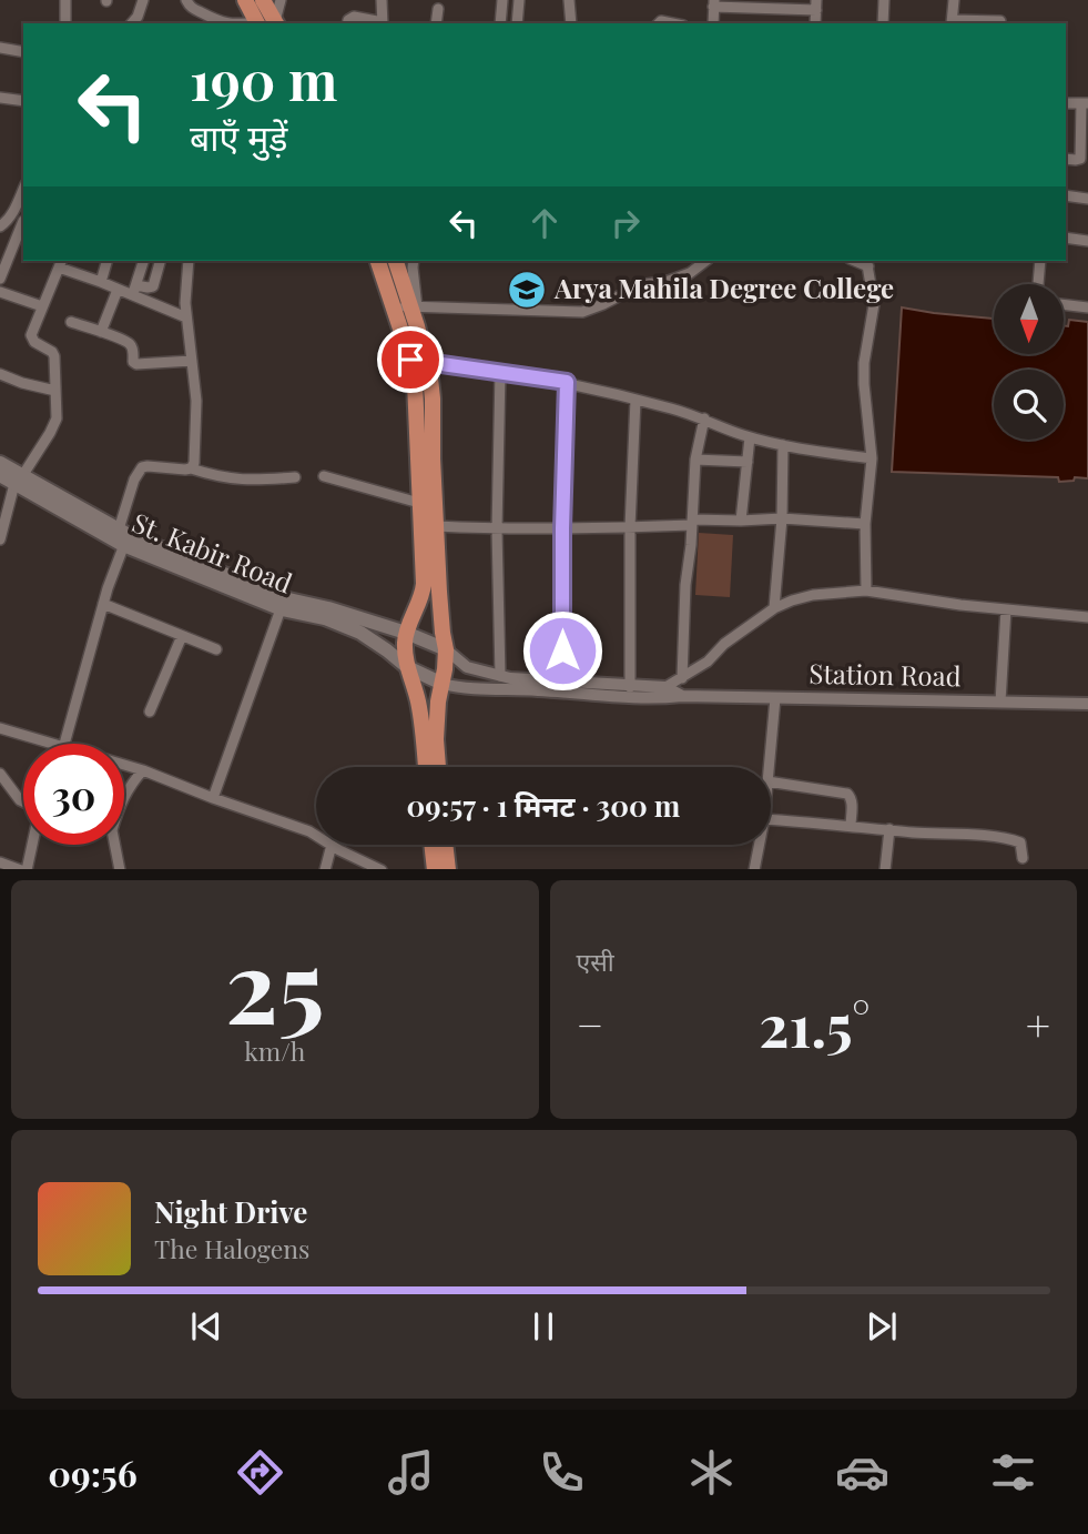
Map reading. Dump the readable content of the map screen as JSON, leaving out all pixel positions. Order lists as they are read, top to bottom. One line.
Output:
{"streets":{"main road":["St. Kabir Road"],"street":["Station Road"]},"crossings":[["St. Kabir Road","Station Road"]],"places":{"school or university":["Arya Mahila Degree College"]},"north":"bottom","page":{"turn":["190 m","बाएँ मुड़ें"],"limit":"30","trip":"09:57 · 1 मिनट · 300 m","tile":[["25","km/h"],"एसी"],"heat":["−","21.5°","+"],"song":["Night Drive","The Halogens"],"tabs":"09:56"}}
